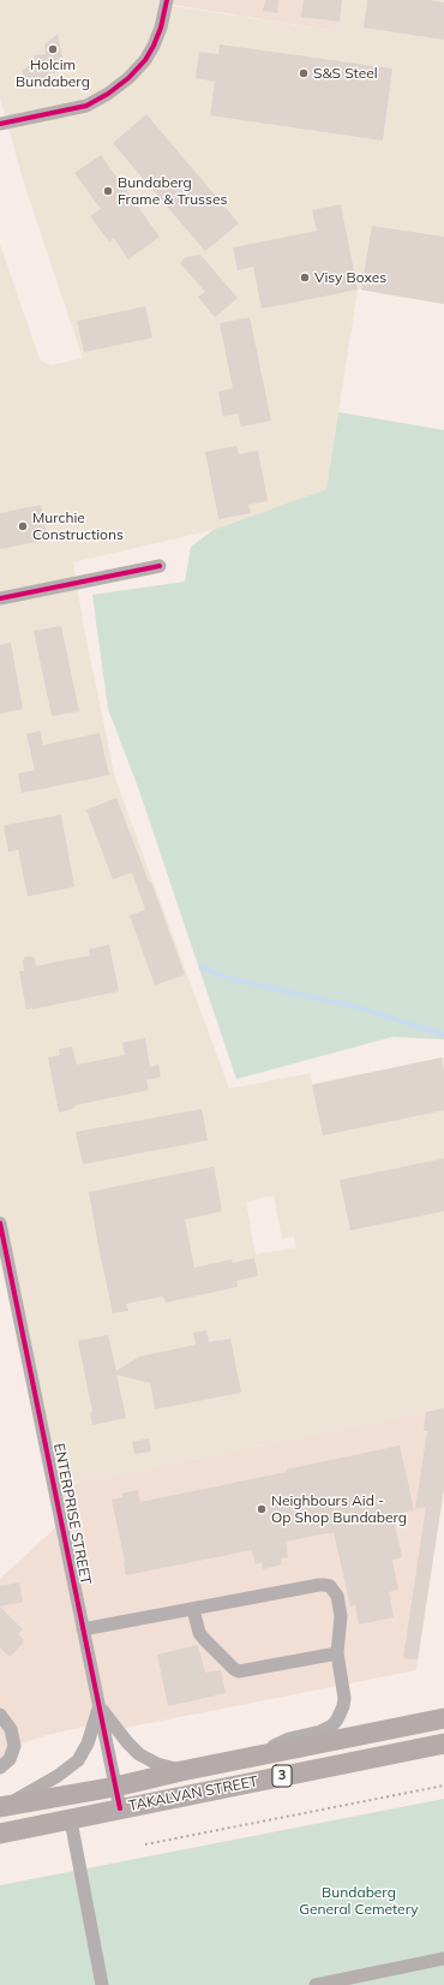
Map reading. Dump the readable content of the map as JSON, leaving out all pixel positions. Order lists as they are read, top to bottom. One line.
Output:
{"streets":{"highway":["3","TAKALVAN STREET"],"street":["ENTERPRISE STREET"]},"crossings":[["ENTERPRISE STREET","TAKALVAN STREET"]],"parks":["Bundaberg General Cemetery"],"places":["Holcim Bundaberg","S&S Steel","Bundaberg Frame & Trusses","Visy Boxes","Murchie Constructions","Neighbours Aid - Op Shop Bundaberg"]}
